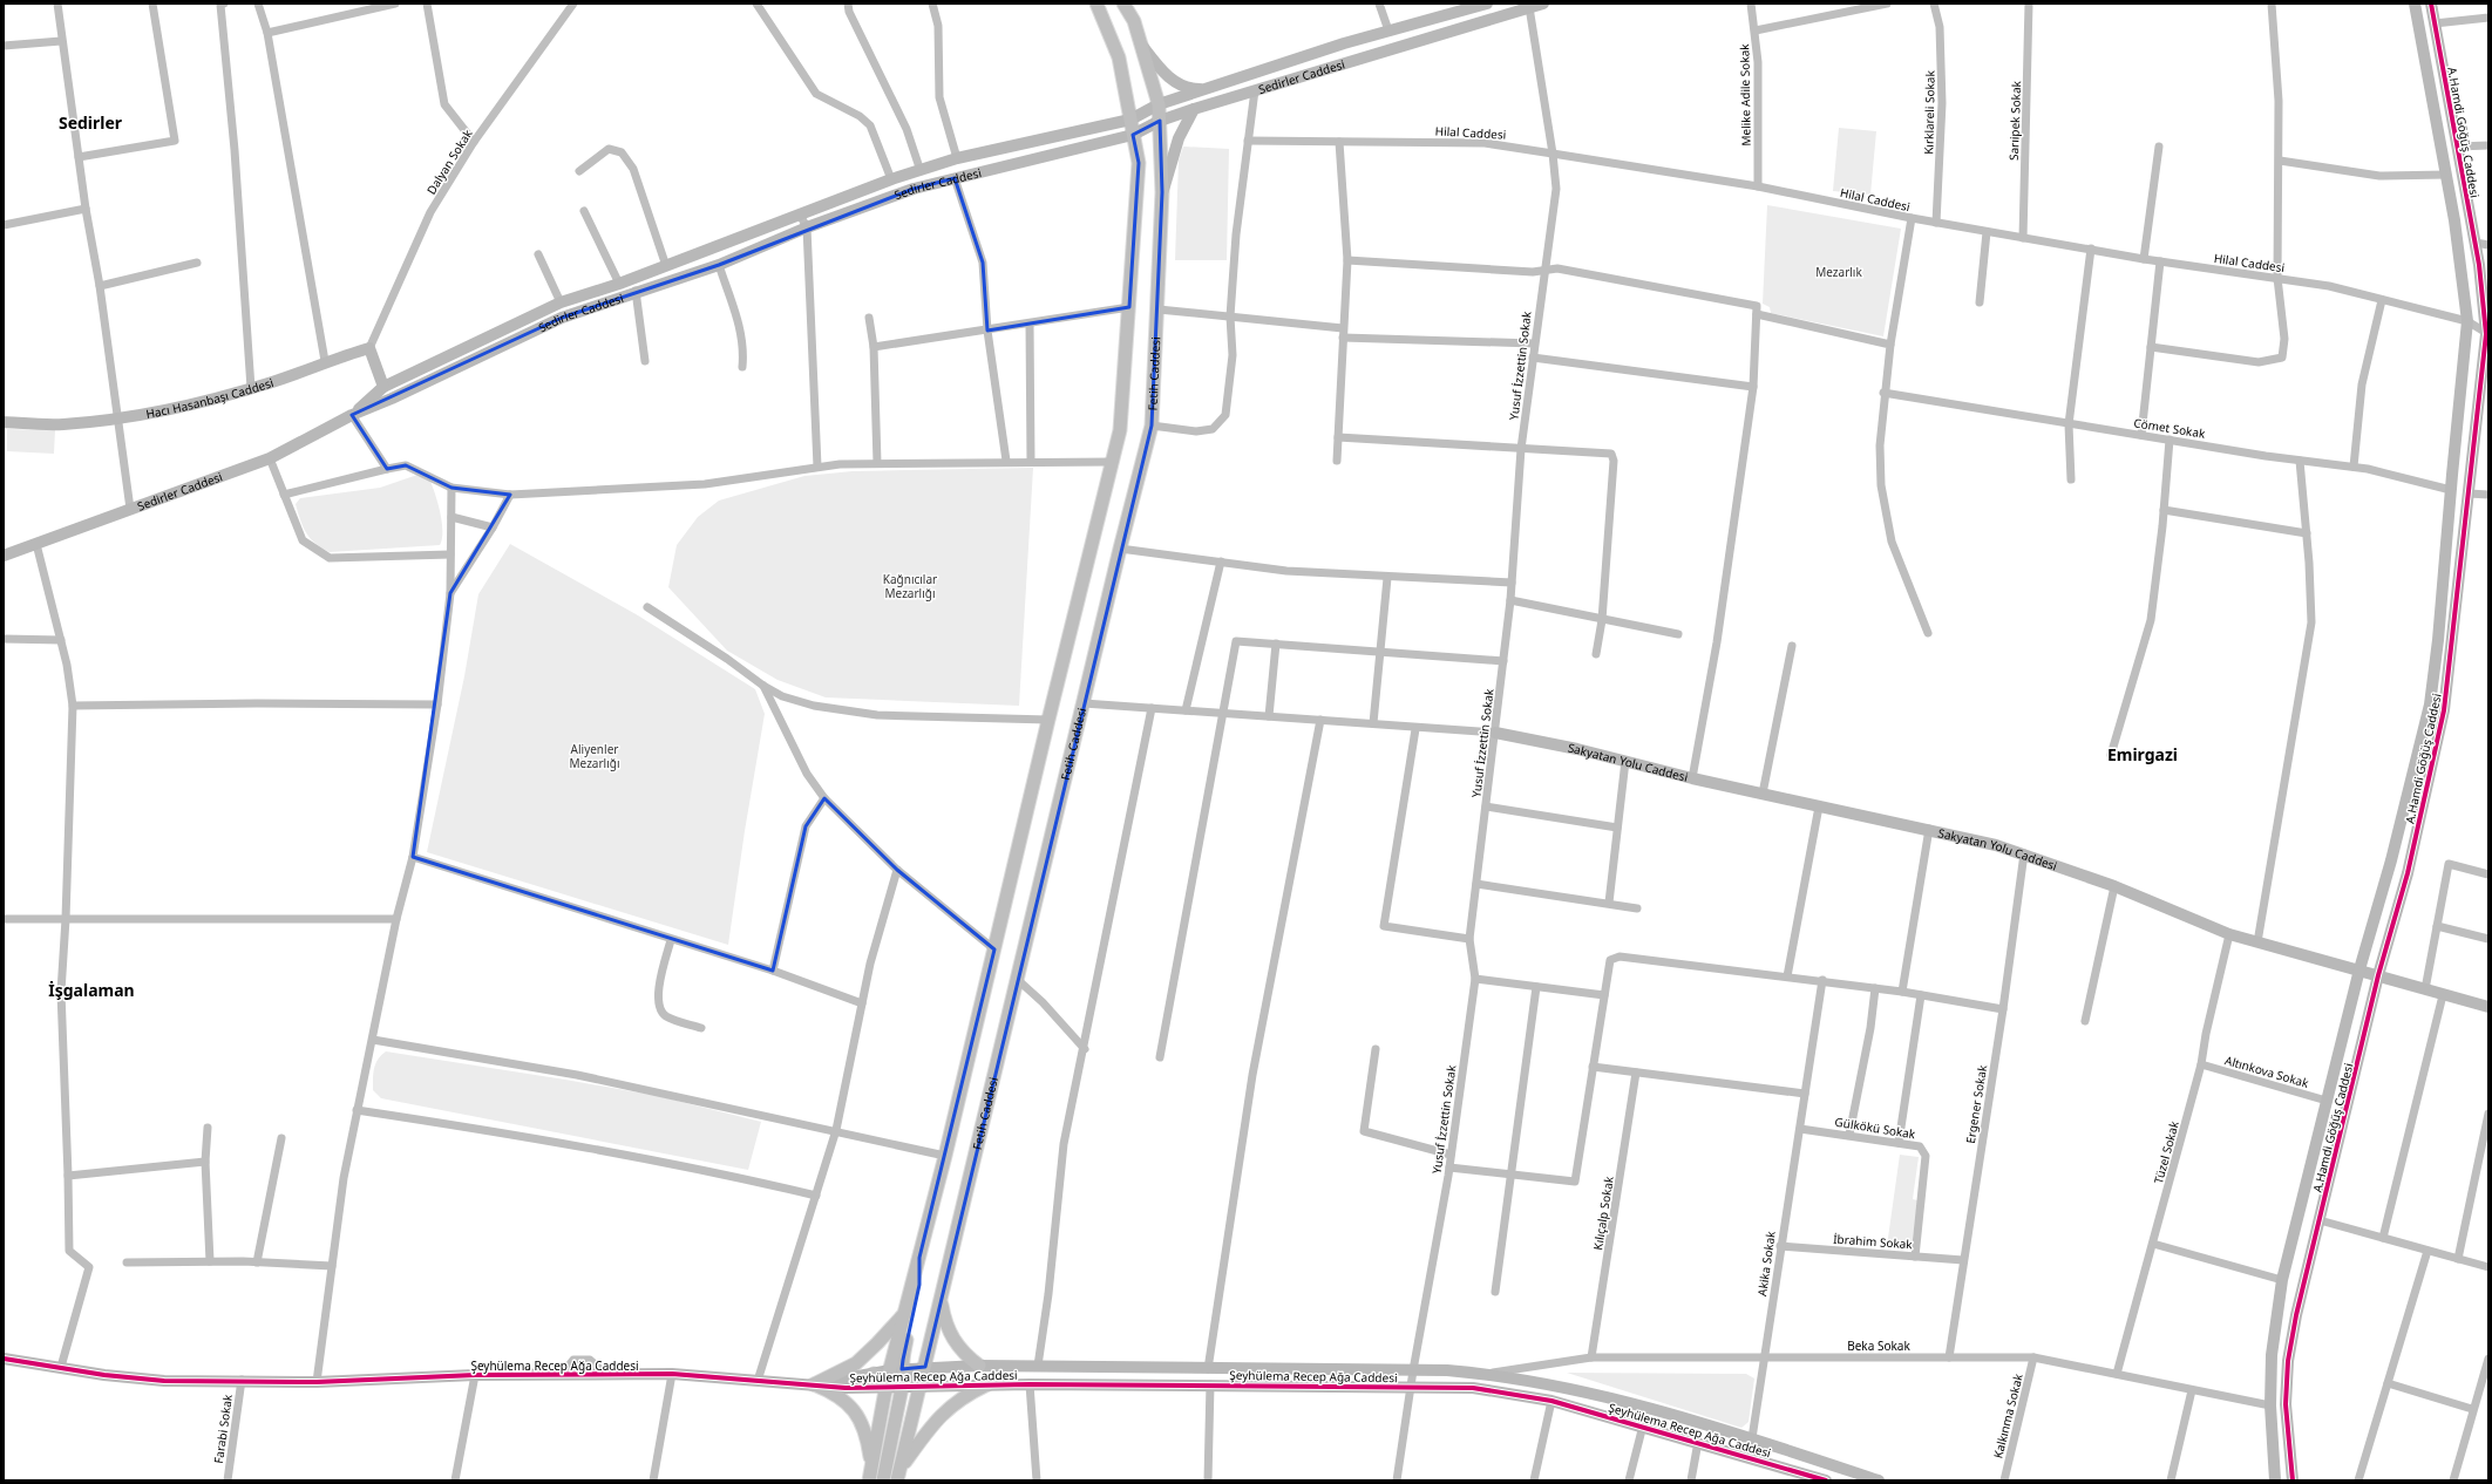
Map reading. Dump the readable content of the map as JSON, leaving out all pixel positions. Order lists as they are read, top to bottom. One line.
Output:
{"streets":{"main road":["Fetih Caddesi"],"street":["Sedirler Caddesi","Melike Adile Sokak","Kırklareli Sokak","Sarıipek Sokak","Hilal Caddesi","A.Hamdi Göğüş Caddesi","Dalyan Sokak","Yusuf İzzettin Sokak","Hacı Hasanbaşı Caddesi","Cömet Sokak","Sakyatan Yolu Caddesi","Altınkova Sokak","Ergener Sokak","Gülkökü Sokak","Tüzel Sokak","Kılıçalp Sokak","İbrahim Sokak","Akika Sokak","Beka Sokak","Şeyhülema Recep Ağa Caddesi","Kalkınma Sokak","Farabi Sokak"]},"crossings":[["Sedirler Caddesi","Yusuf İzzettin Sokak"],["Sedirler Caddesi","Fetih Caddesi"],["Melike Adile Sokak","Hilal Caddesi"],["Kırklareli Sokak","Hilal Caddesi"],["Sarıipek Sokak","Hilal Caddesi"],["Hilal Caddesi","A.Hamdi Göğüş Caddesi"],["Hilal Caddesi","Yusuf İzzettin Sokak"],["A.Hamdi Göğüş Caddesi","Cömet Sokak"],["A.Hamdi Göğüş Caddesi","Sakyatan Yolu Caddesi"],["A.Hamdi Göğüş Caddesi","Altınkova Sokak"],["A.Hamdi Göğüş Caddesi","Beka Sokak"],["Dalyan Sokak","Hacı Hasanbaşı Caddesi"],["Yusuf İzzettin Sokak","Sakyatan Yolu Caddesi"],["Yusuf İzzettin Sokak","Şeyhülema Recep Ağa Caddesi"],["Fetih Caddesi","Şeyhülema Recep Ağa Caddesi"],["Sakyatan Yolu Caddesi","Ergener Sokak"],["Sakyatan Yolu Caddesi","Tüzel Sokak"],["Altınkova Sokak","Tüzel Sokak"],["Ergener Sokak","İbrahim Sokak"],["Ergener Sokak","Beka Sokak"],["Gülkökü Sokak","İbrahim Sokak"],["Gülkökü Sokak","Akika Sokak"],["Tüzel Sokak","Beka Sokak"],["Kılıçalp Sokak","Beka Sokak"],["İbrahim Sokak","Akika Sokak"],["Akika Sokak","Beka Sokak"],["Akika Sokak","Şeyhülema Recep Ağa Caddesi"],["Beka Sokak","Şeyhülema Recep Ağa Caddesi"],["Beka Sokak","Kalkınma Sokak"],["Şeyhülema Recep Ağa Caddesi","Farabi Sokak"]],"districts":["Sedirler","Emirgazi","İşgalaman"],"parks":["Mezarlık","Kağnıcılar Mezarlığı","Aliyenler Mezarlığı"]}
